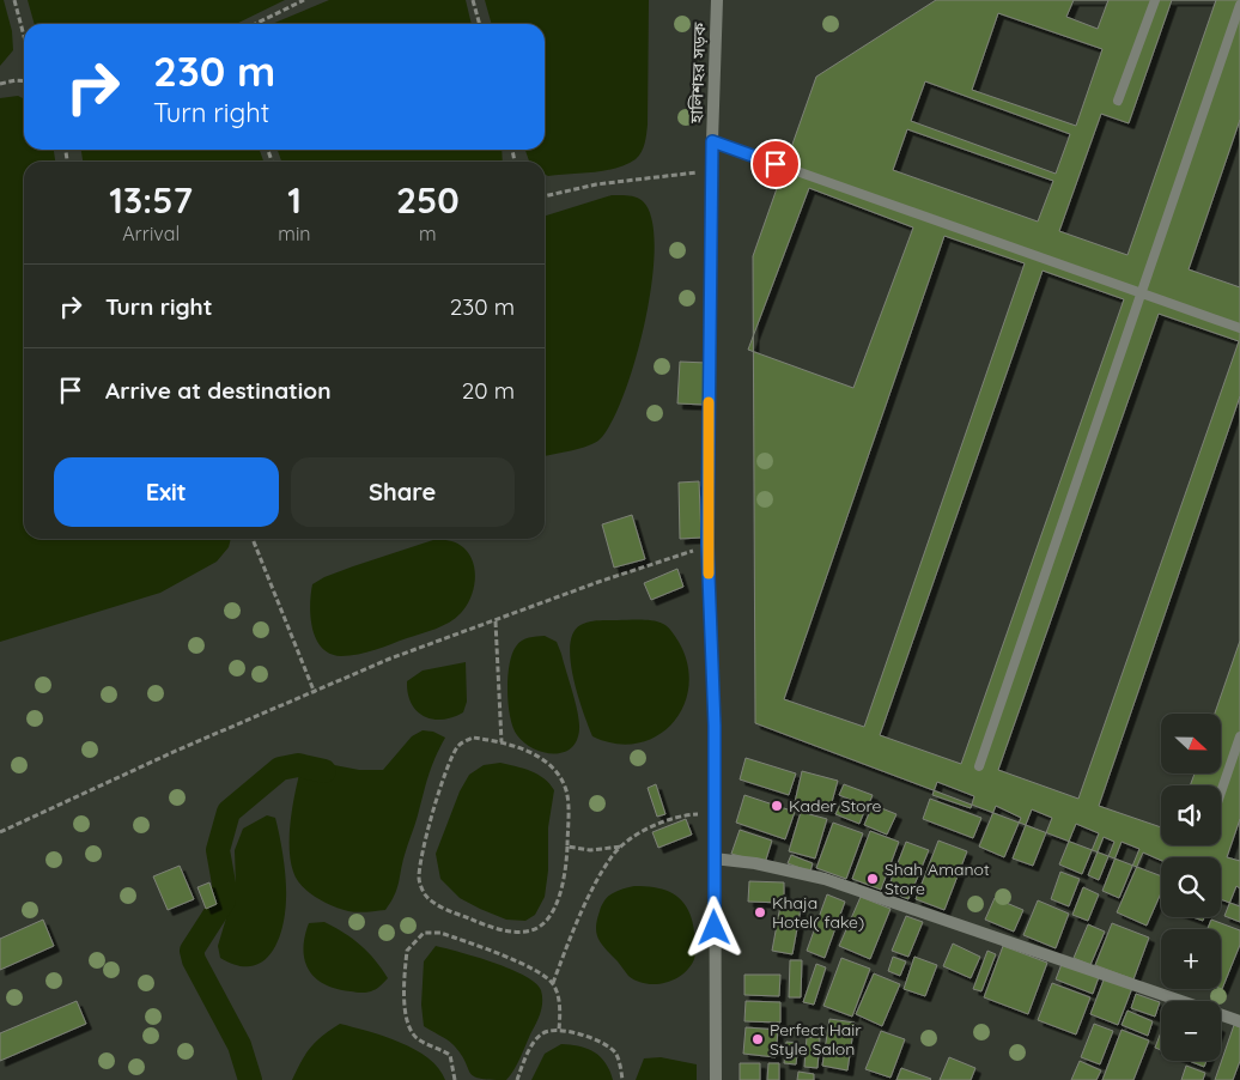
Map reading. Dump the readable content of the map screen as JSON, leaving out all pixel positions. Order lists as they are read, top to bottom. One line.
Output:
{"streets":{"street":["হালিশহর সড়ক"]},"places":["Kader Store","Shah Amanot Store","Khaja Hotel( fake)","Perfect Hair Style Salon"],"north":"right","page":{"turn":["230 m","Turn right"],"eta":["13:57","Arrival","1","min","250","m"],"list":[{"name":"Turn right","value":"230 m"},{"name":"Arrive at destination","value":"20 m"}],"buttons":["Exit","Share"],"map_buttons":["+","−"]}}
